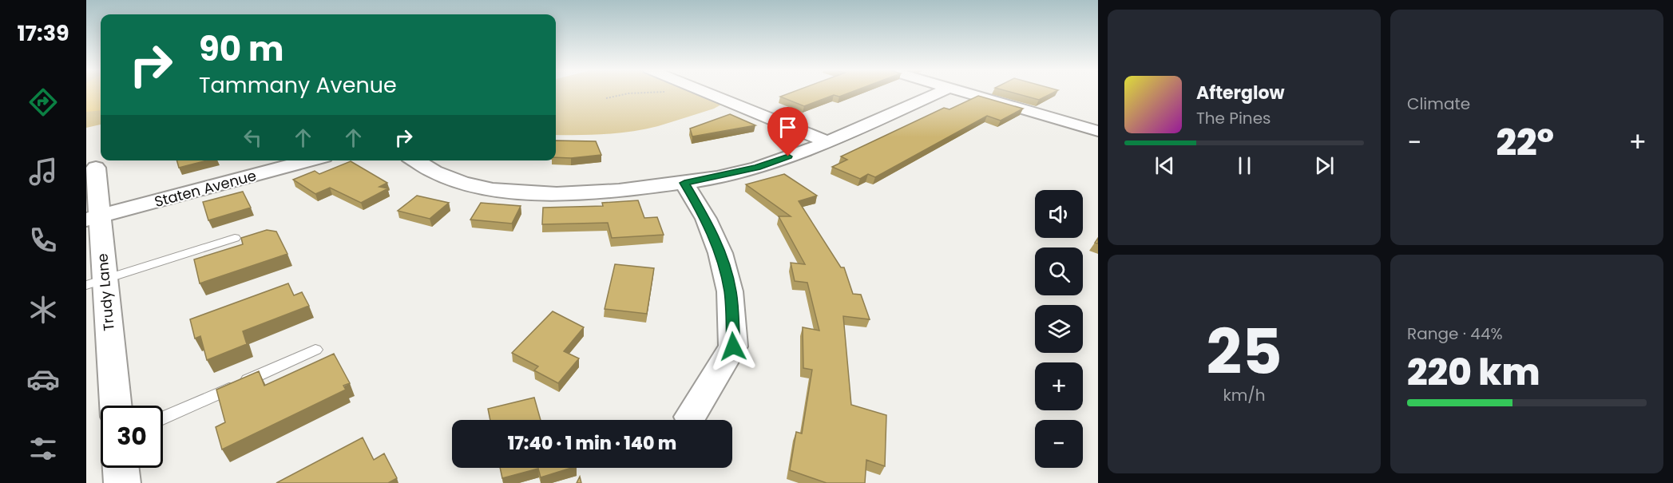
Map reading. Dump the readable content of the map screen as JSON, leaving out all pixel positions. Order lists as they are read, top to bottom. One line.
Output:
{"streets":{"street":["Staten Avenue","Trudy Lane"]},"crossings":[["Staten Avenue","Trudy Lane"]],"page":{"tabs":"17:39","tile":["Climate",["25","km/h"],["Range · 44%","220 km"]],"turn":["90 m","Tammany Avenue"],"song":["Afterglow","The Pines"],"heat":["−","22°","+"],"map_buttons":["+","−"],"limit":"30","trip":"17:40 · 1 min · 140 m"}}
